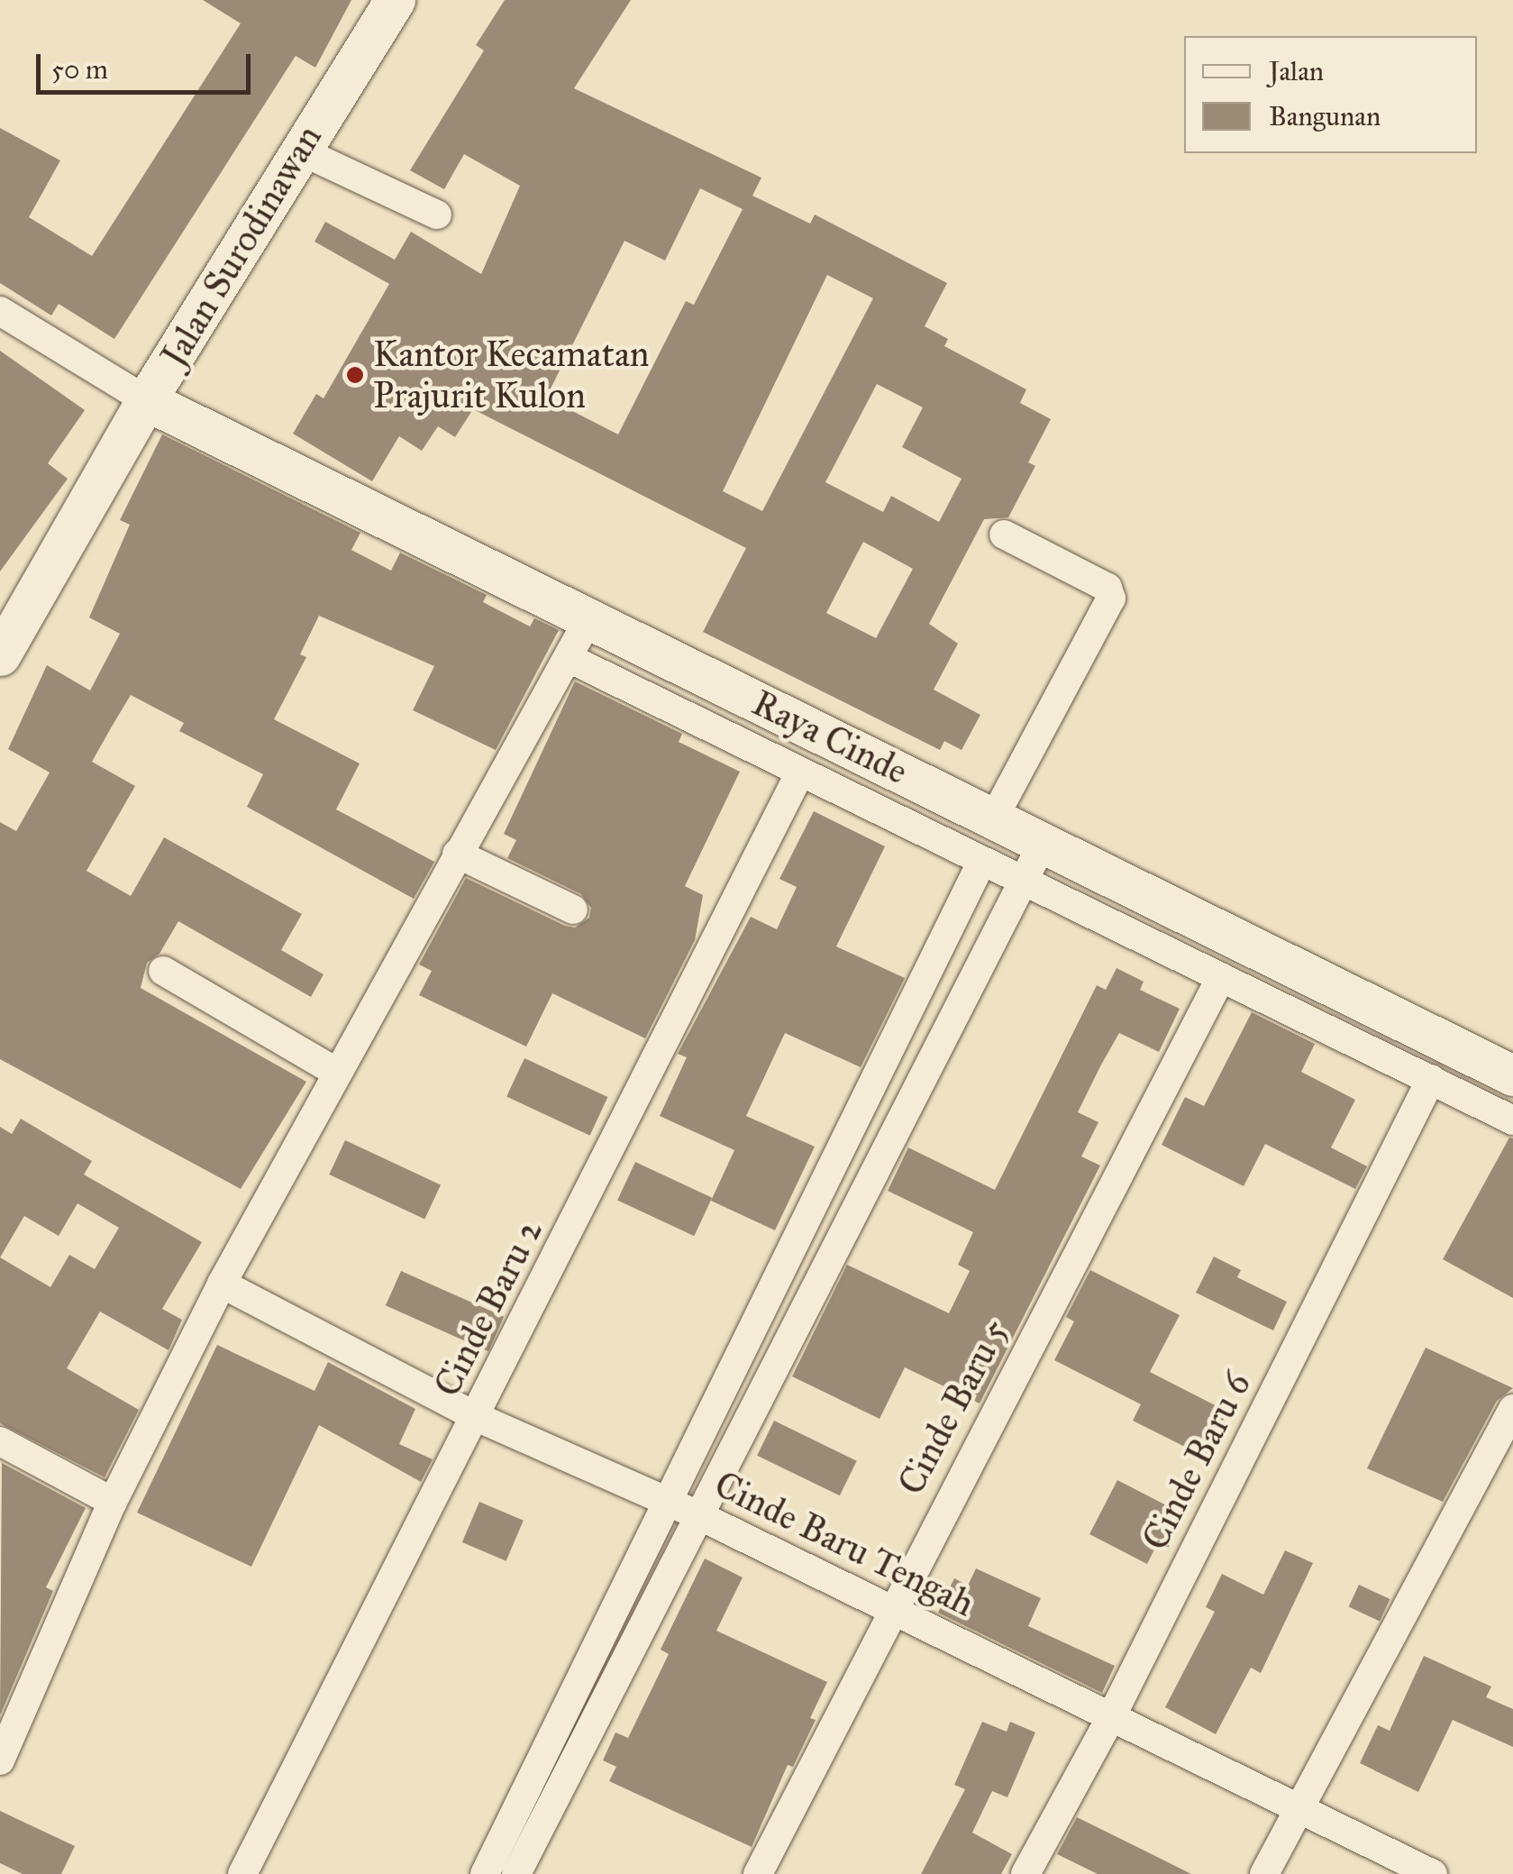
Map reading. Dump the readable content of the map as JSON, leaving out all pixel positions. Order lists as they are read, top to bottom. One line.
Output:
{"streets":{"street":["Jalan Surodinawan","Raya Cinde","Cinde Baru 2","Cinde Baru 5","Cinde Baru 6","Cinde Baru Tengah"]},"crossings":[["Jalan Surodinawan","Raya Cinde"],["Raya Cinde","Cinde Baru 2"],["Raya Cinde","Cinde Baru 5"],["Raya Cinde","Cinde Baru 6"],["Cinde Baru 2","Cinde Baru Tengah"],["Cinde Baru 5","Cinde Baru Tengah"],["Cinde Baru 6","Cinde Baru Tengah"]],"places":["Kantor Kecamatan Prajurit Kulon"],"legend":["Jalan","Bangunan"],"scale_bar":"50 m"}
